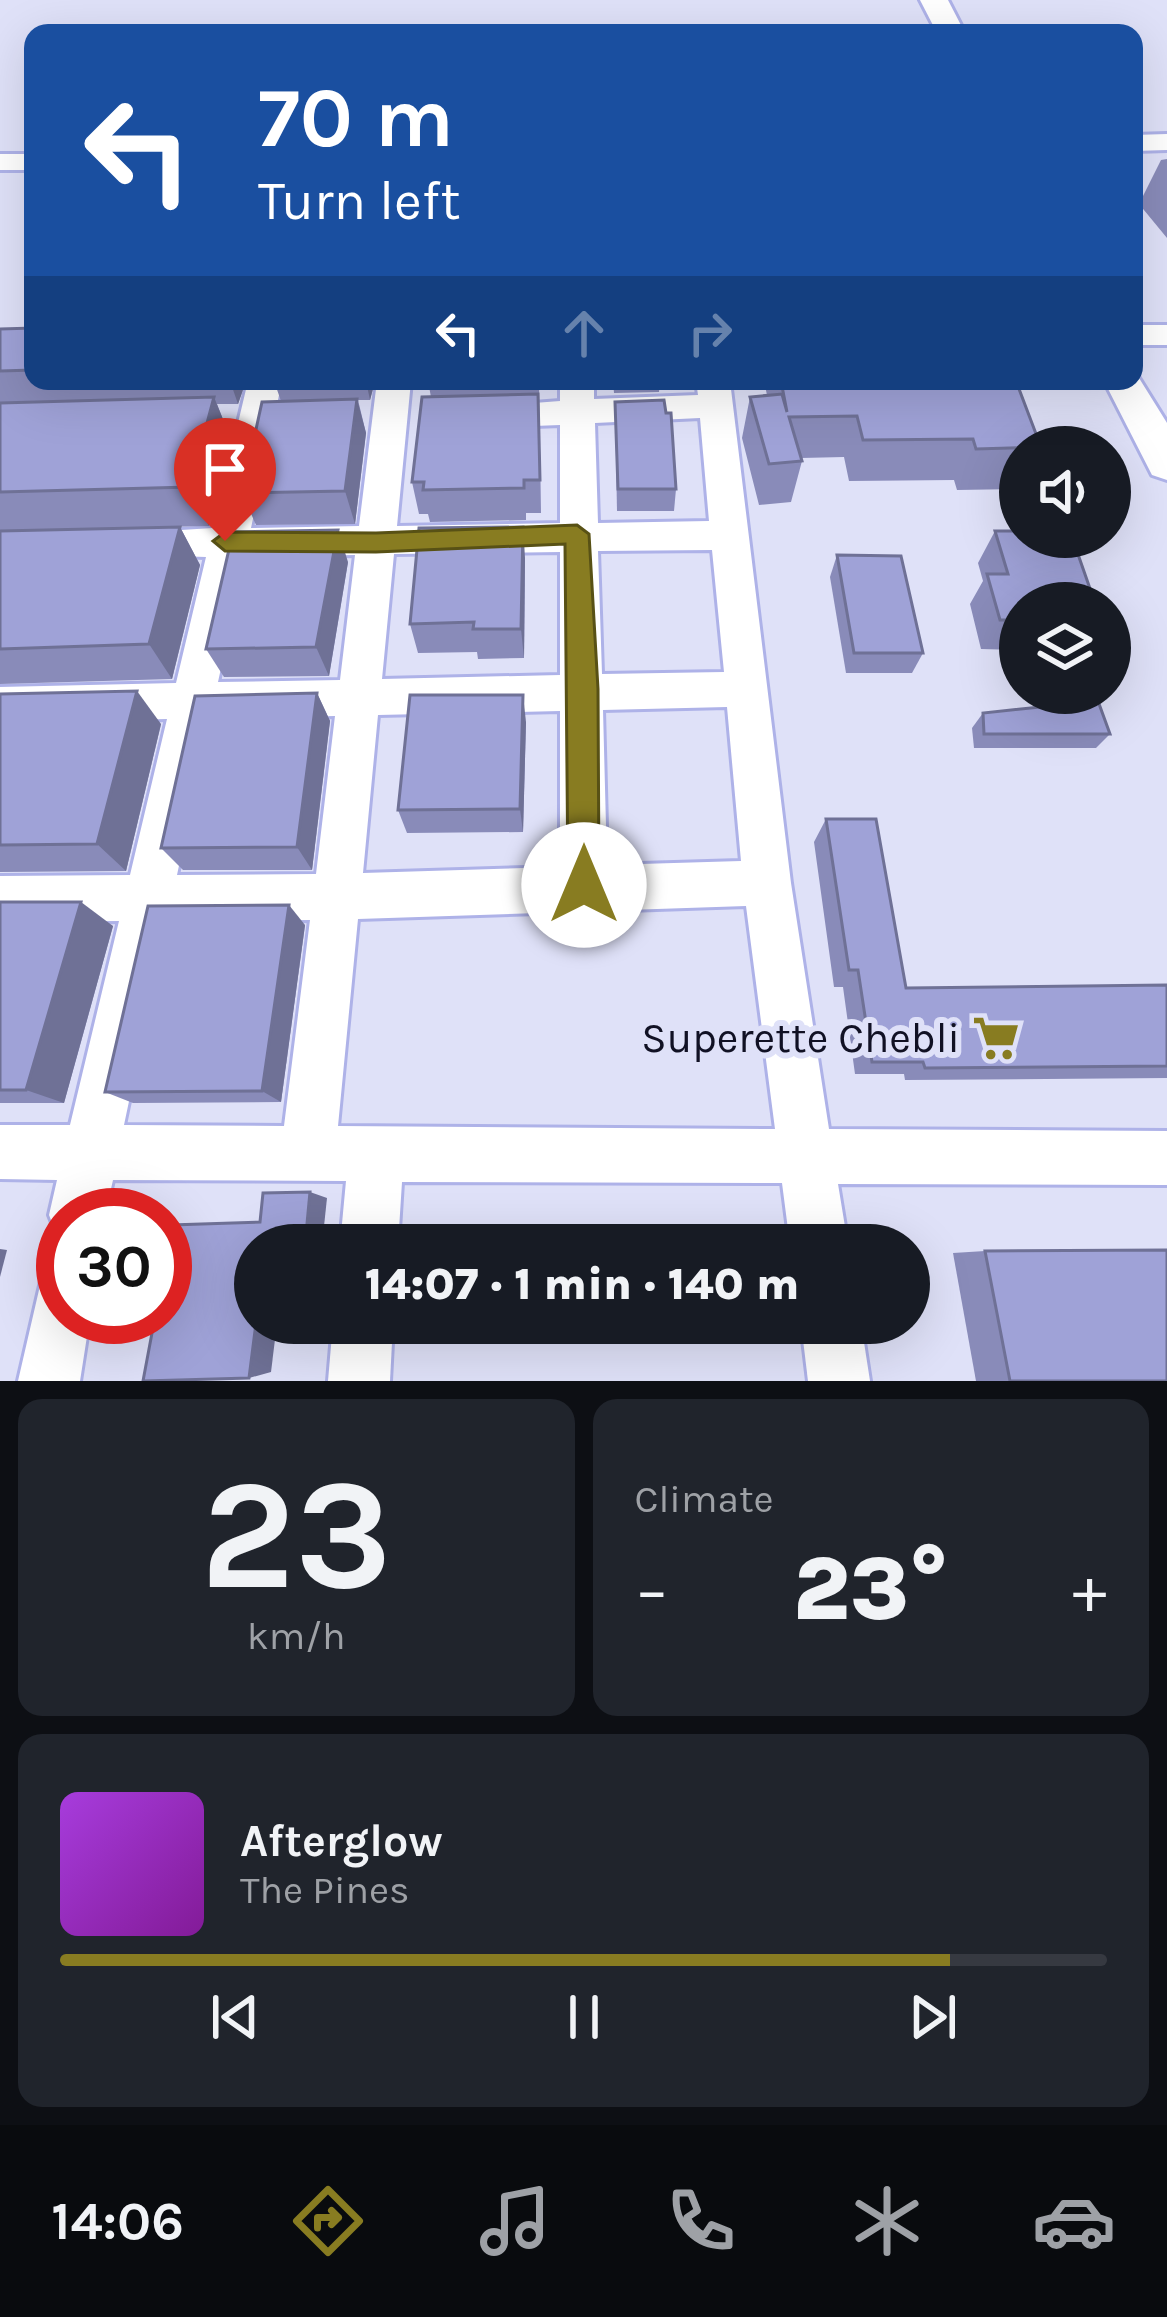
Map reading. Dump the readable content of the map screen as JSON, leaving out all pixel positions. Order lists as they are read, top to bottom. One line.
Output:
{"places":{"supermarket":["Superette Chebli"]},"page":{"turn":["70 m","Turn left"],"limit":"30","trip":"14:07 · 1 min · 140 m","tile":[["23","km/h"],"Climate"],"heat":["−","23°","+"],"song":["Afterglow","The Pines"],"tabs":"14:06"}}
